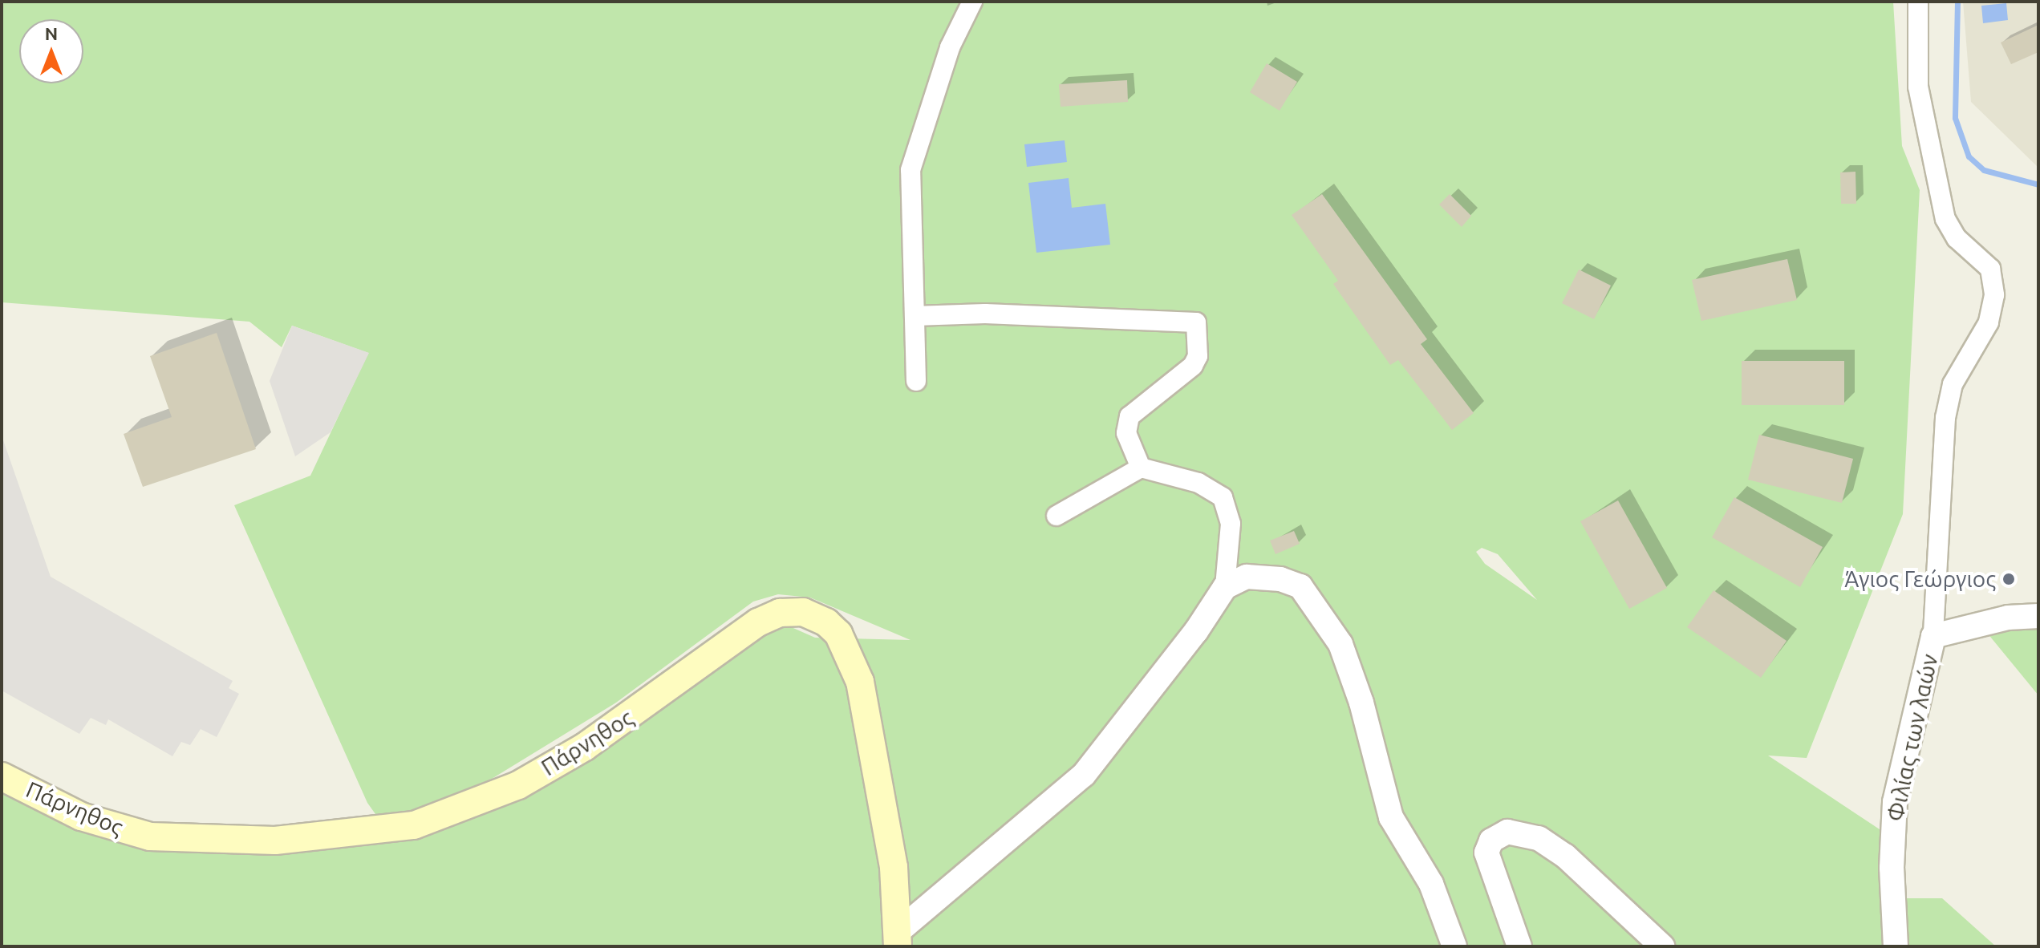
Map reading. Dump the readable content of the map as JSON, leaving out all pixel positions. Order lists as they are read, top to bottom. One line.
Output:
{"streets":{"main road":["Πάρνηθος"],"street":["Φιλίας των λαών"]},"places":["Άγιος Γεώργιος"],"north":"top"}
